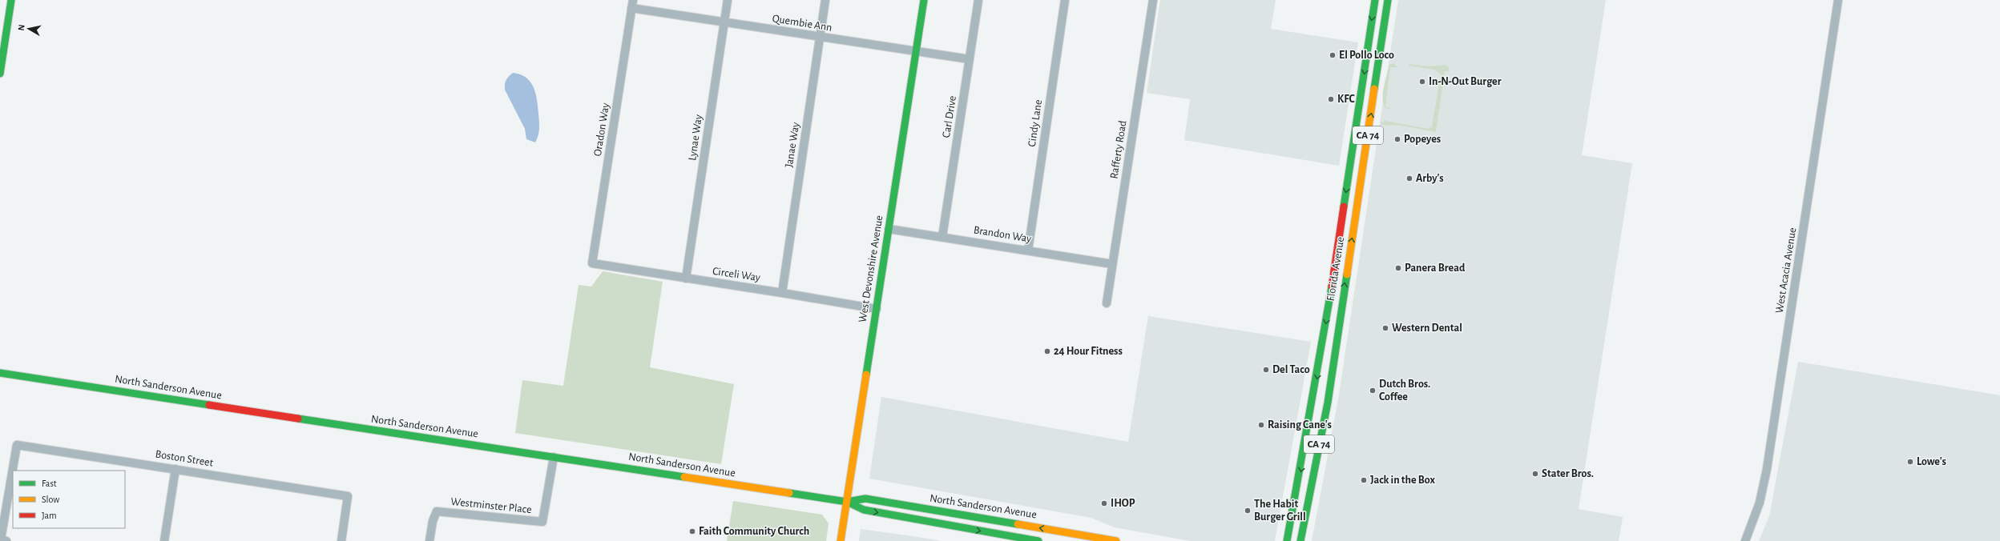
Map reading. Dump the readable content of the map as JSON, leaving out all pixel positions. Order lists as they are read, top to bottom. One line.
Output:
{"streets":{"main road":["CA 74","West Devonshire Avenue","Florida Avenue","North Sanderson Avenue"],"street":["Quembie Ann","Carl Drive","Cindy Lane","Oradon Way","Lynae Way","Janae Way","Rafferty Road","Brandon Way","West Acacia Avenue","Circeli Way","Boston Street","Westminster Place"]},"crossings":[["Quembie Ann","Carl Drive"],["Quembie Ann","Oradon Way"],["Quembie Ann","Lynae Way"],["Quembie Ann","Janae Way"],["Quembie Ann","West Devonshire Avenue"],["Carl Drive","Brandon Way"],["Cindy Lane","Brandon Way"],["Oradon Way","Circeli Way"],["Lynae Way","Circeli Way"],["Janae Way","Circeli Way"],["Rafferty Road","Brandon Way"],["Brandon Way","West Devonshire Avenue"],["West Devonshire Avenue","Circeli Way"],["West Devonshire Avenue","North Sanderson Avenue"],["North Sanderson Avenue","Westminster Place"]],"places":["El Pollo Loco","In-N-Out Burger","KFC","Popeyes","Arby's","Panera Bread","Western Dental","24 Hour Fitness","Del Taco","Dutch Bros. Coffee","Raising Cane's","Lowe's","Stater Bros.","Jack in the Box","IHOP","The Habit Burger Grill","Faith Community Church"],"legend":["Fast","Slow","Jam"],"north":"left"}
